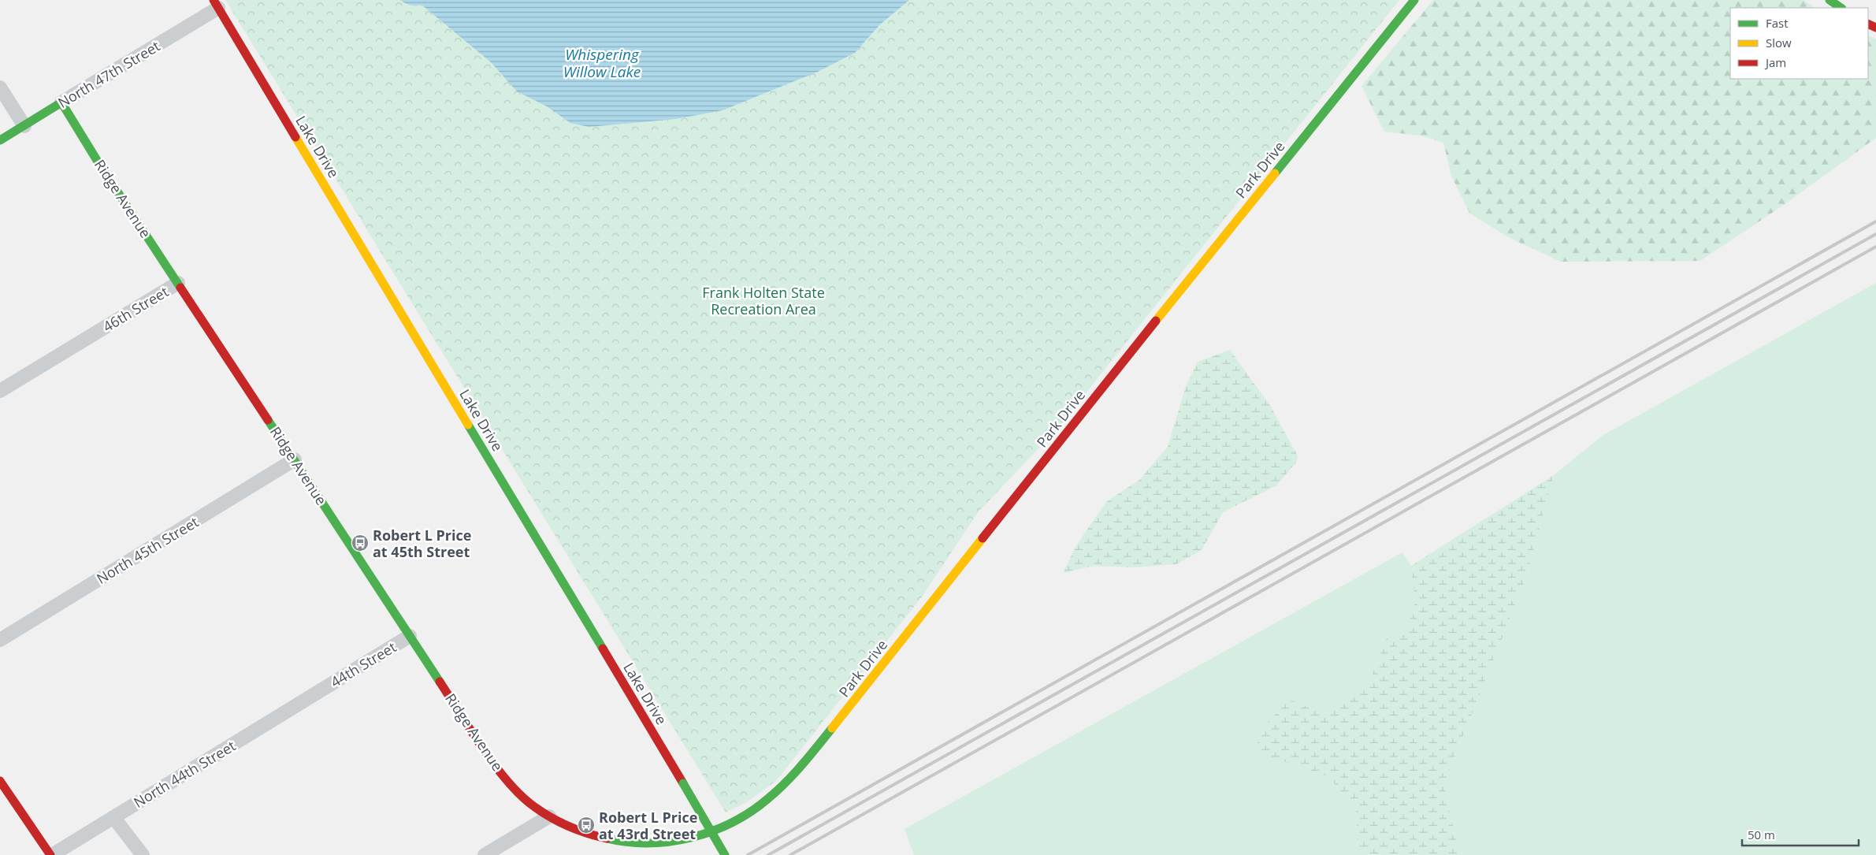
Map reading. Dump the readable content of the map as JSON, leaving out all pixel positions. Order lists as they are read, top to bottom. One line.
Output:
{"streets":{"street":["North 47th Street","Lake Drive","Park Drive","Ridge Avenue","46th Street","North 45th Street","44th Street","North 44th Street"]},"crossings":[["North 47th Street","Lake Drive"],["North 47th Street","Ridge Avenue"],["Park Drive","Ridge Avenue"],["Ridge Avenue","46th Street"],["Ridge Avenue","North 45th Street"],["Ridge Avenue","44th Street"],["44th Street","North 44th Street"]],"water":["Whispering Willow Lake"],"parks":["Frank Holten State Recreation Area"],"places":{"bus stop":["Robert L Price at 45th Street","Robert L Price at 43rd Street"]},"legend":["Fast","Slow","Jam"],"scale_bar":"50 m"}
